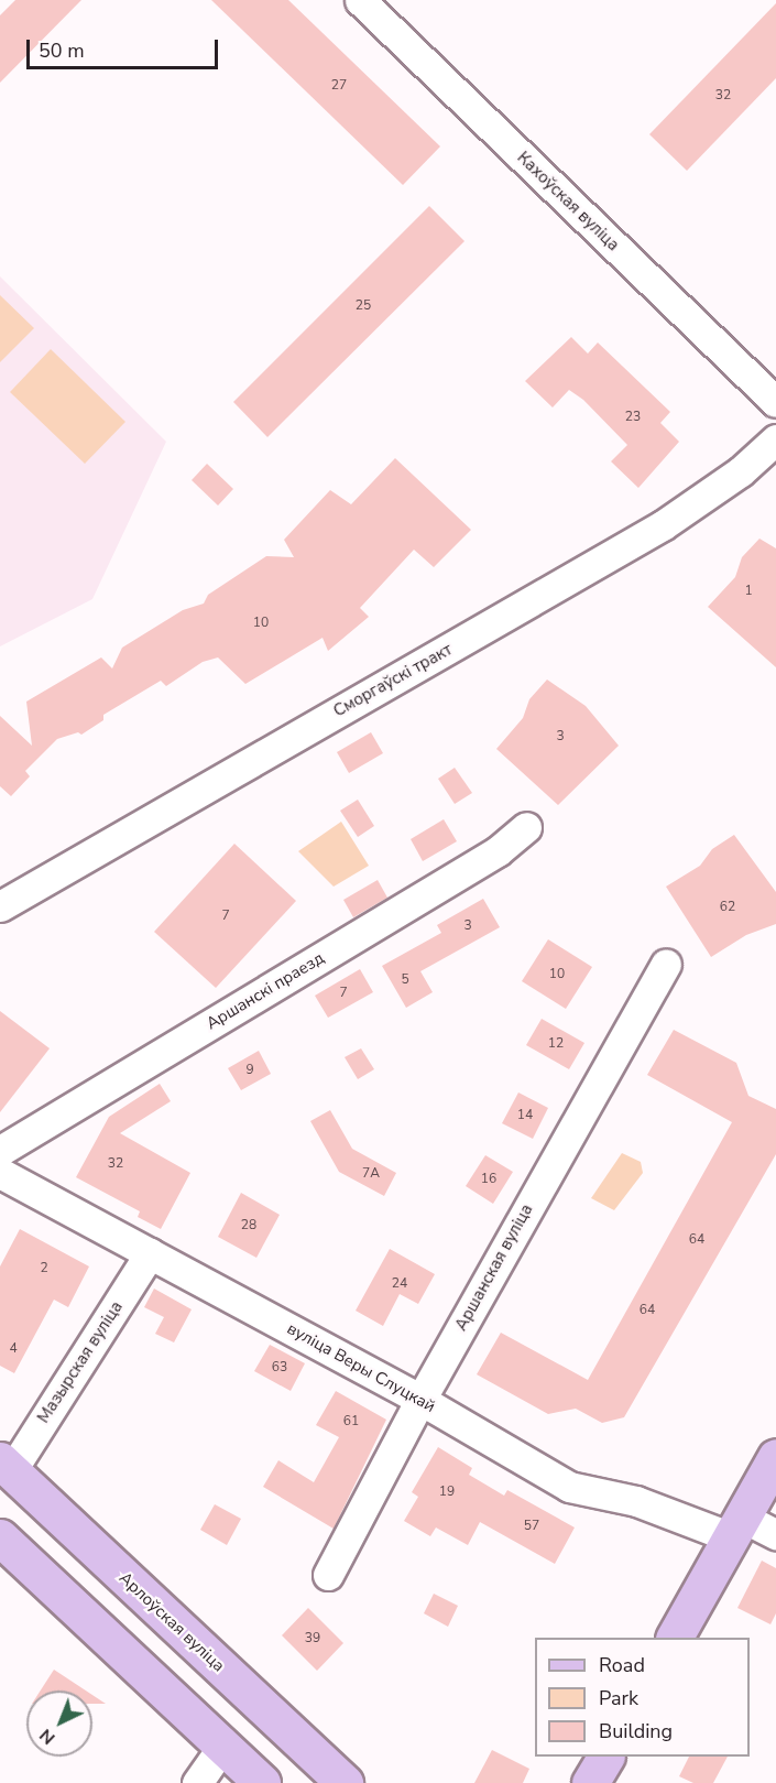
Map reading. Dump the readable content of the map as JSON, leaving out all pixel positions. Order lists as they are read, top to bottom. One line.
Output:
{"streets":{"main road":["Арлоўская вуліца"],"street":["Кахоўская вуліца","Сморгаўскі тракт","Аршанскі праезд","Аршанская вуліца","Мазырская вуліца","вуліца Веры Слуцкай"]},"crossings":[["Аршанская вуліца","вуліца Веры Слуцкай"],["Мазырская вуліца","вуліца Веры Слуцкай"],["Мазырская вуліца","Арлоўская вуліца"]],"house_numbers":["27","32","25","23","1","10","3","62","7","3","10","5","7","12","9","14","32","7А","16","28","64","2","24","64","4","63","61","19","57","39"],"legend":["Road","Park","Building"],"scale_bar":"50 m","north":"bottom left"}
